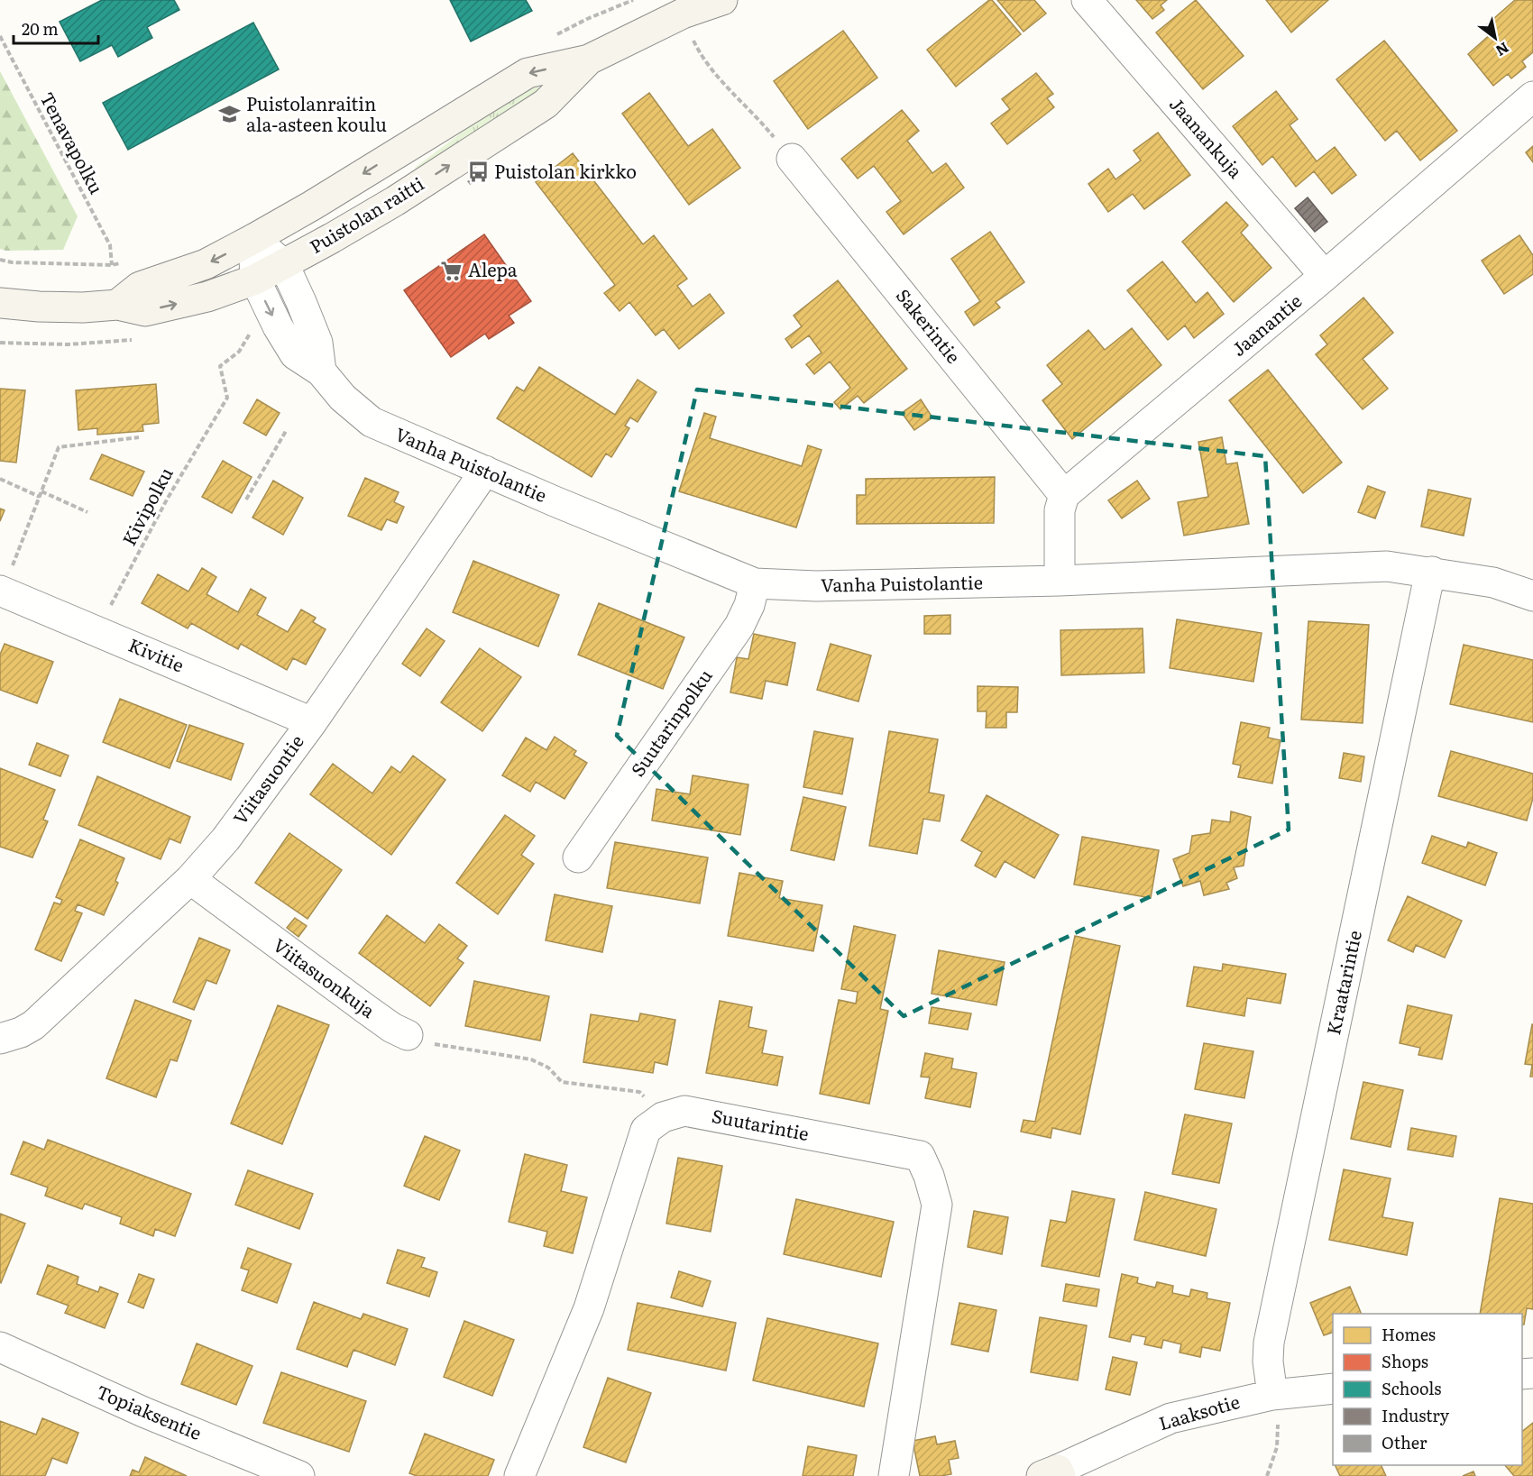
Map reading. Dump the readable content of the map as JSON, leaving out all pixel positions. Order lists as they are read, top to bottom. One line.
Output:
{"streets":{"main road":["Puistolan raitti"],"street":["Jaanankuja","Jaanantie","Sakerintie","Vanha Puistolantie","Kivitie","Suutarinpolku","Viitasuontie","Viitasuonkuja","Kraatarintie","Suutarintie","Topiaksentie","Laaksotie"],"path":["Tenavapolku","Kivipolku"]},"crossings":[["Jaanankuja","Jaanantie"],["Puistolan raitti","Vanha Puistolantie"],["Jaanantie","Sakerintie"],["Vanha Puistolantie","Suutarinpolku"],["Vanha Puistolantie","Viitasuontie"],["Vanha Puistolantie","Kraatarintie"],["Kivipolku","Kivitie"],["Kivitie","Viitasuontie"],["Viitasuontie","Viitasuonkuja"],["Kraatarintie","Laaksotie"]],"places":{"school or university":["Puistolanraitin ala-asteen koulu"],"bus stop":["Puistolan kirkko"],"supermarket":["Alepa"]},"legend":["Homes","Shops","Schools","Industry","Other"],"scale_bar":"20 m","north":"bottom right"}
